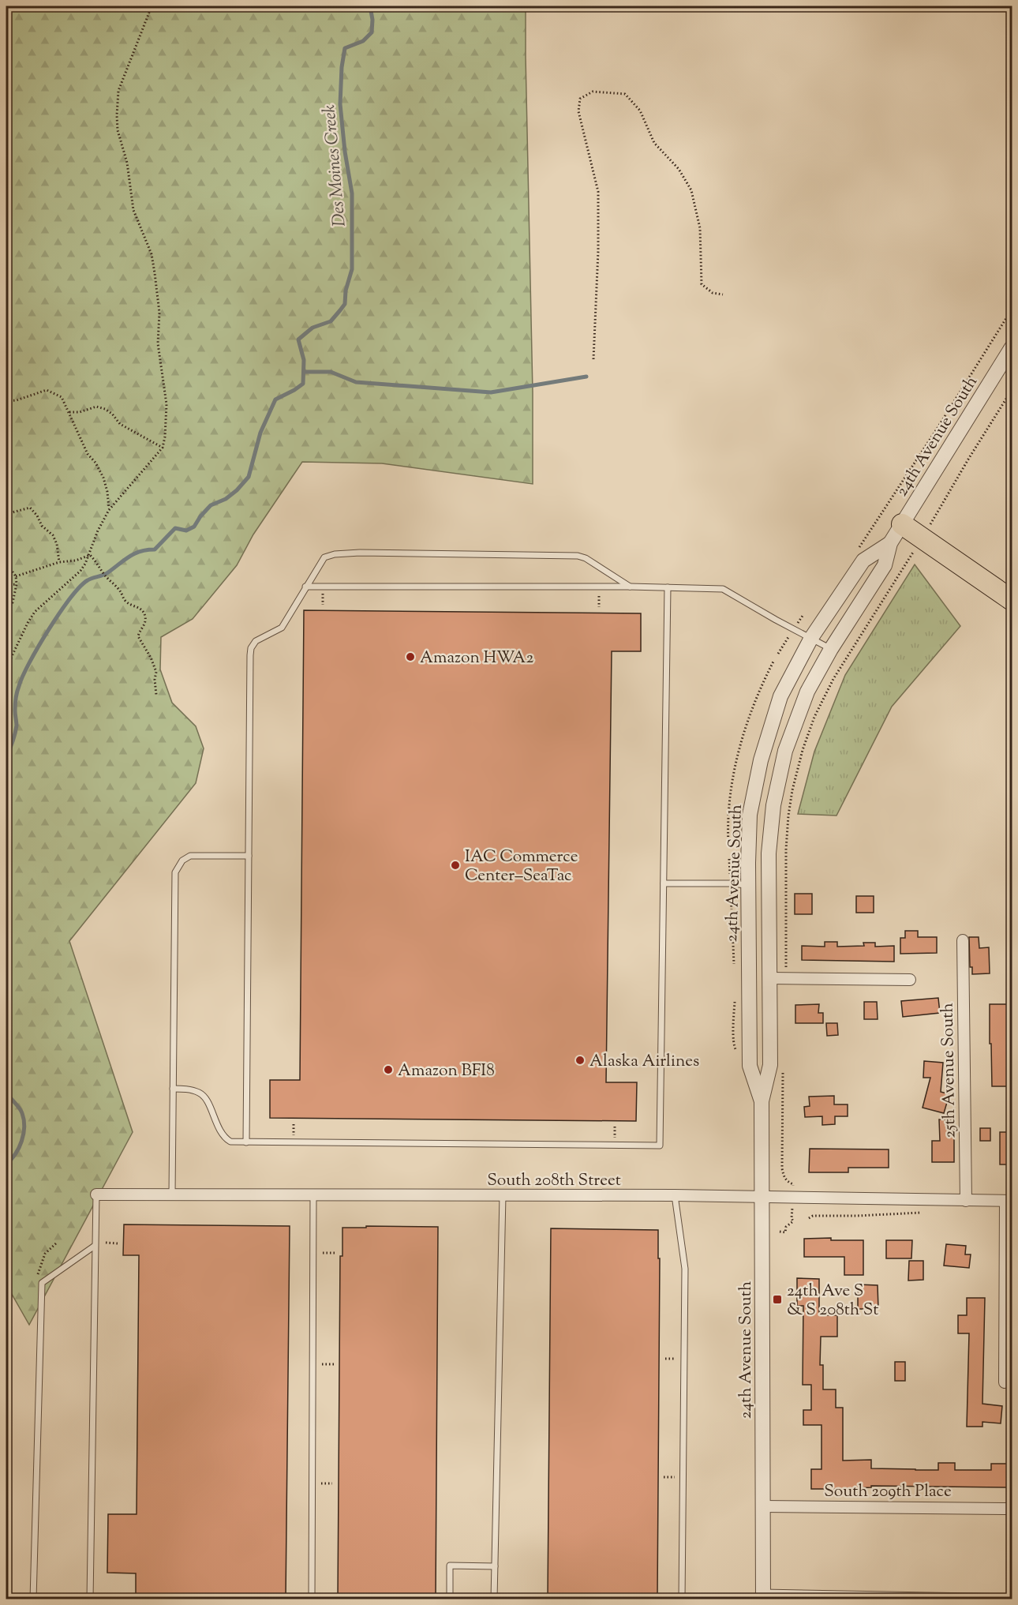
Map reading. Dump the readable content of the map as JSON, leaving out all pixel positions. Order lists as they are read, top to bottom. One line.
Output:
{"streets":{"street":["24th Avenue South","25th Avenue South","South 208th Street","South 209th Place"]},"crossings":[["24th Avenue South","South 208th Street"],["24th Avenue South","South 209th Place"],["25th Avenue South","South 208th Street"]],"water":["Des Moines Creek"],"places":{"other":["Amazon HWA2","IAC Commerce Center–SeaTac","Alaska Airlines","Amazon BFI8"],"transit":["24th Ave S & S 208th St"]}}
